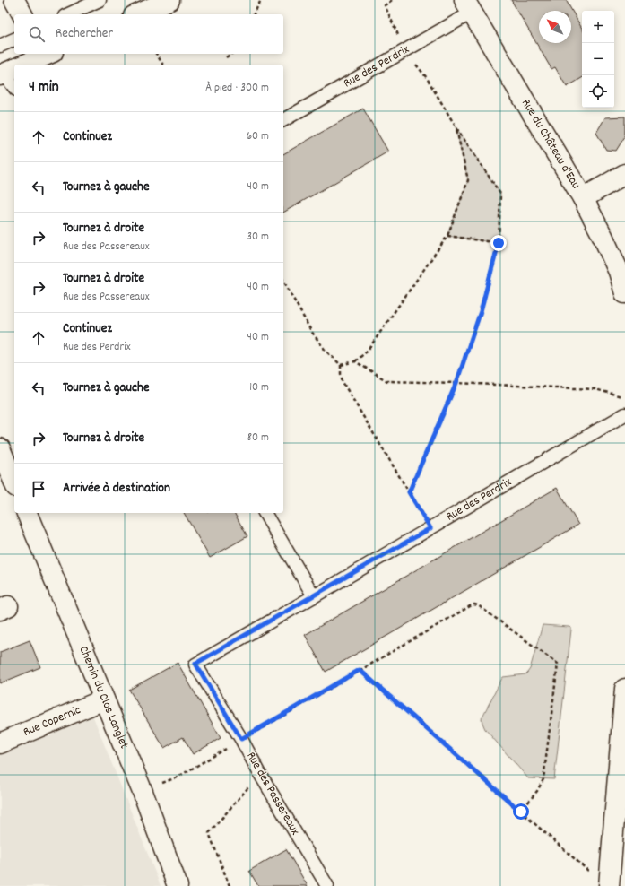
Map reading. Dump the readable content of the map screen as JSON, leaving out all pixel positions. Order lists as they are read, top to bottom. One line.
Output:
{"streets":{"street":["Rue du Château d'Eau","Chemin du Clos Langlet","Rue Copernic"],"lane":["Rue des Perdrix","Rue des Passereaux"]},"crossings":[["Rue des Perdrix","Rue du Château d'Eau"],["Rue des Perdrix","Rue des Passereaux"],["Chemin du Clos Langlet","Rue Copernic"]],"north":"top left","page":{"map_buttons":["+","−"],"search":"Rechercher","heading":["4 min","À pied · 300 m"],"list":[["Continuez","60 m"],["Tournez à gauche","40 m"],["Tournez à droite","Rue des Passereaux","30 m"],["Tournez à droite","Rue des Passereaux","40 m"],["Continuez","Rue des Perdrix","40 m"],["Tournez à gauche","10 m"],["Tournez à droite","80 m"],"Arrivée à destination"]}}
